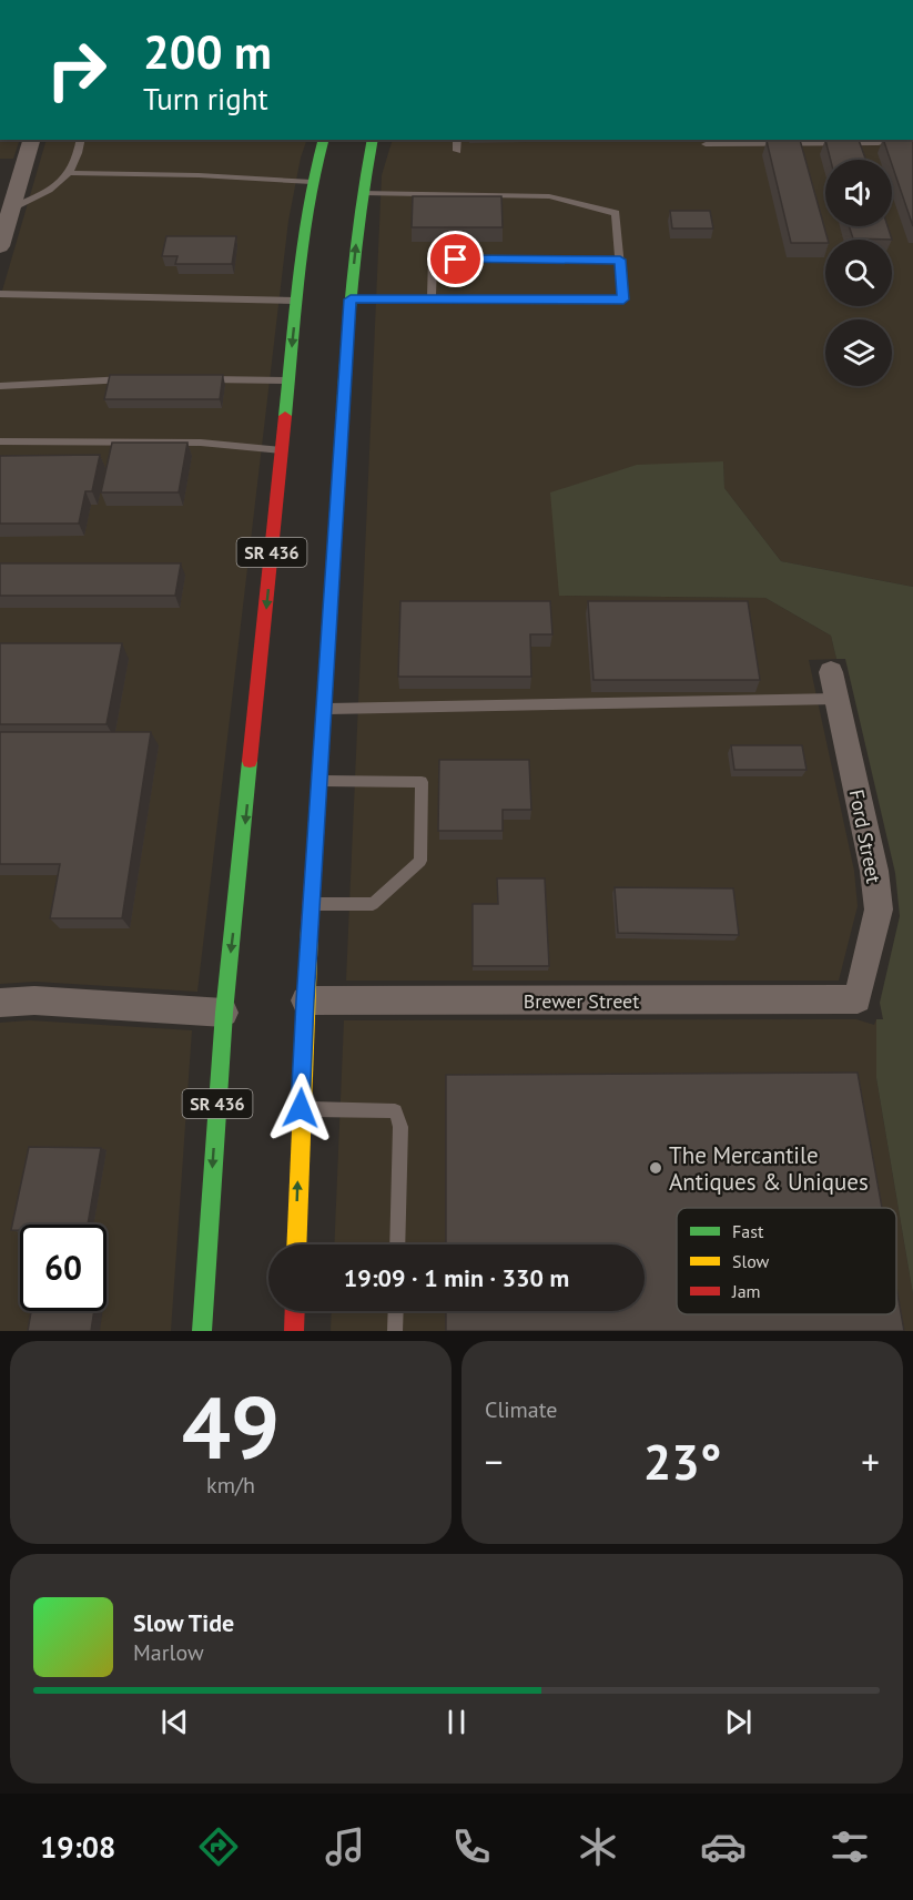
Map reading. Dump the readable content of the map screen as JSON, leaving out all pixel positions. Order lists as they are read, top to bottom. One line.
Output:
{"streets":{"main road":["SR 436"],"street":["Ford Street","Brewer Street"]},"crossings":[["SR 436","Brewer Street"],["Ford Street","Brewer Street"]],"places":["The Mercantile Antiques & Uniques"],"legend":["Fast","Slow","Jam"],"page":{"turn":["200 m","Turn right"],"limit":"60","trip":"19:09 · 1 min · 330 m","tile":[["49","km/h"],"Climate"],"heat":["−","23°","+"],"song":["Slow Tide","Marlow"],"tabs":"19:08"}}
